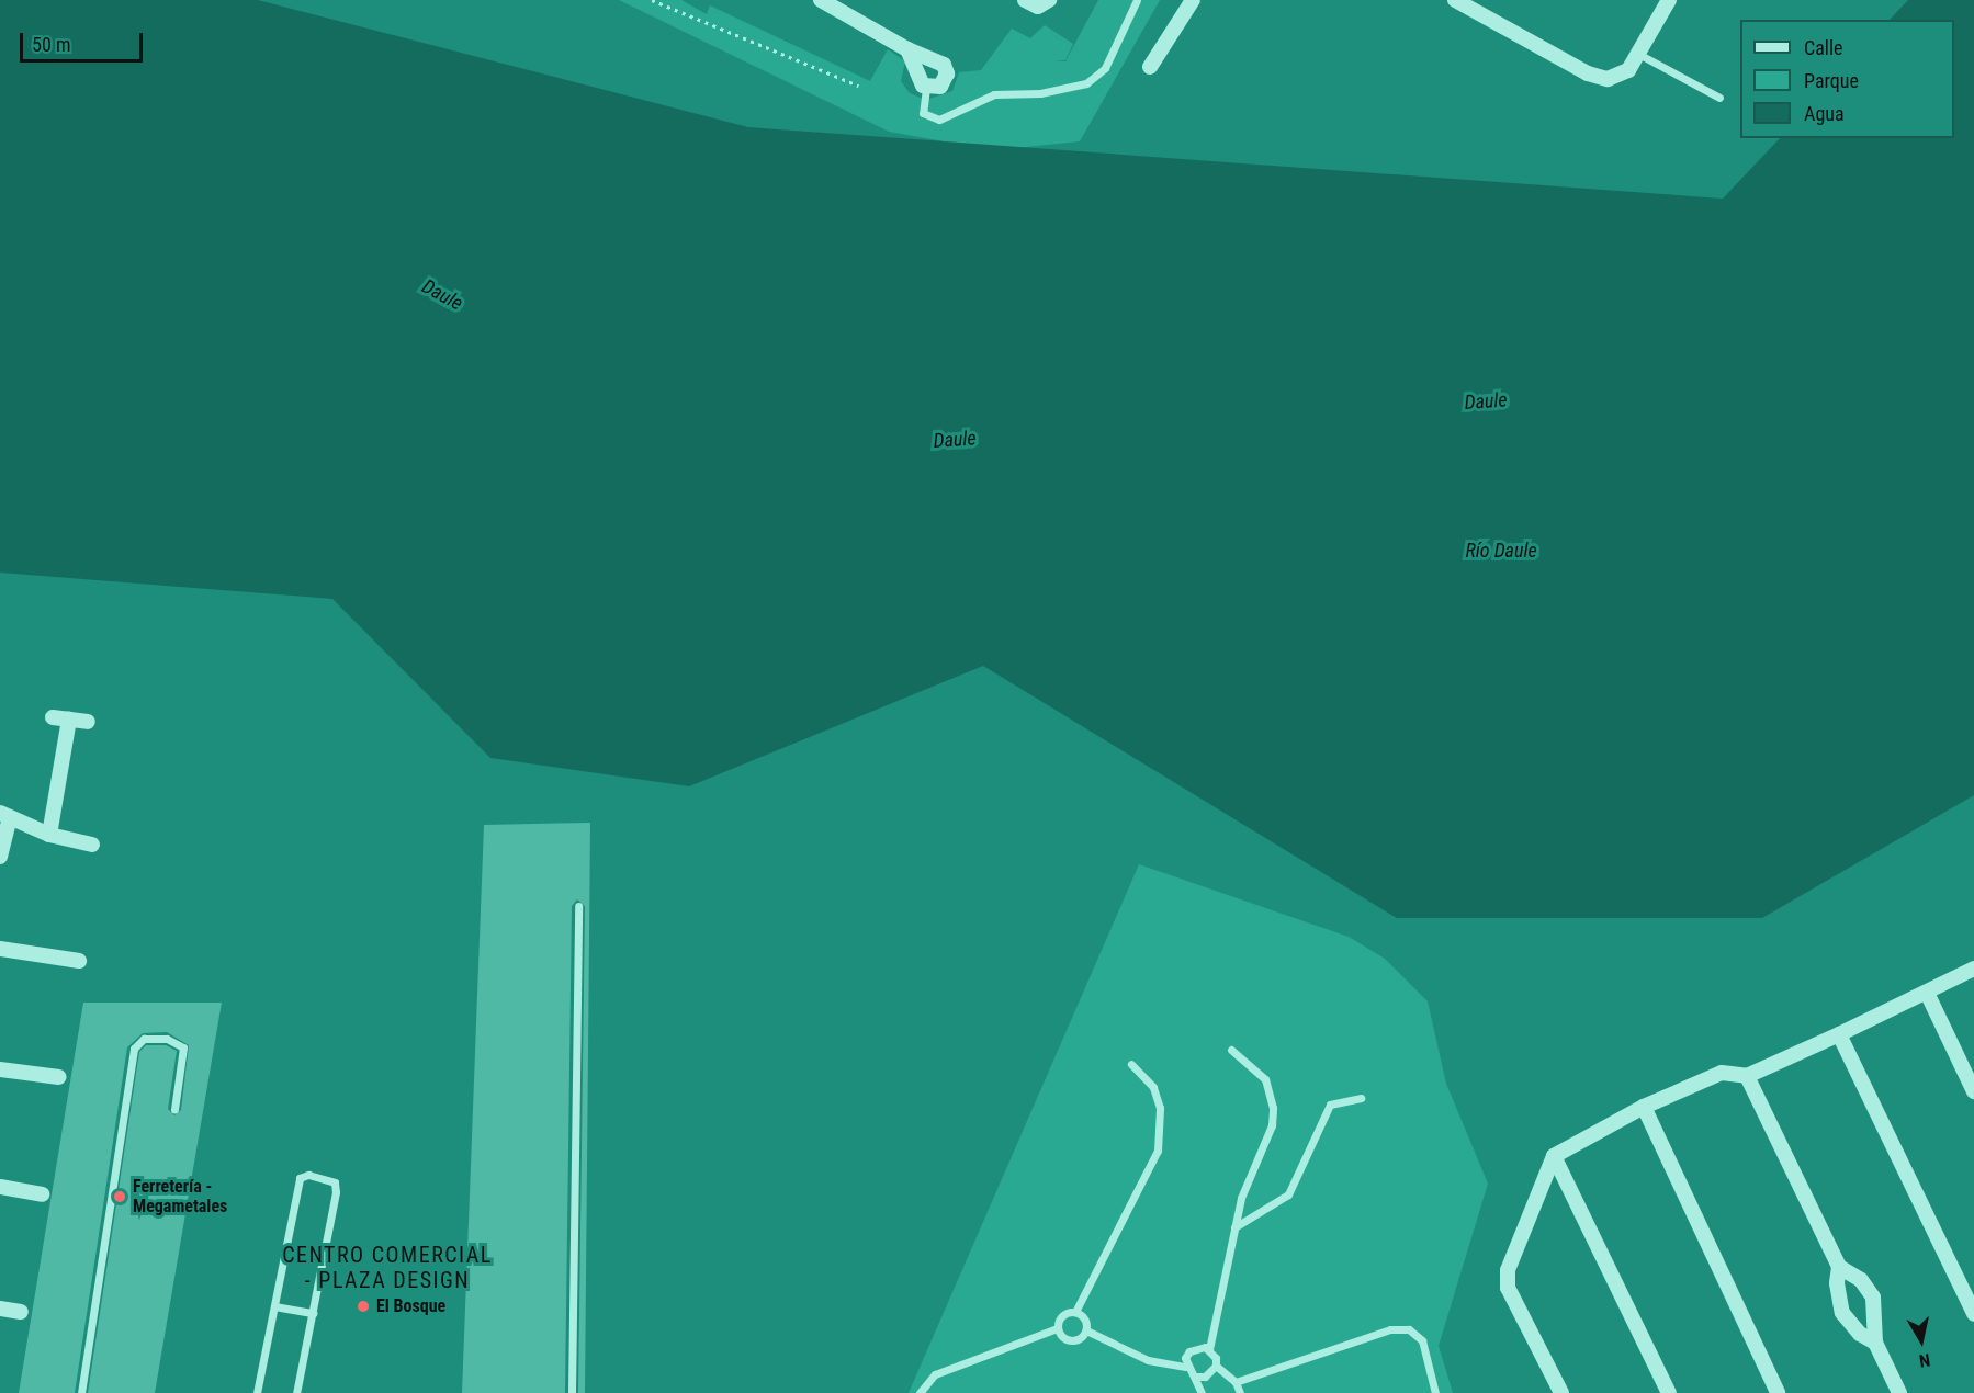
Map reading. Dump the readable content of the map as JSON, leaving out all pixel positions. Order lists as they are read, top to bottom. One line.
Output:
{"districts":["CENTRO COMERCIAL - PLAZA DESIGN"],"water":["Daule","Río Daule"],"places":["Ferretería - Megametales","El Bosque"],"legend":["Calle","Parque","Agua"],"scale_bar":"50 m","north":"bottom"}
